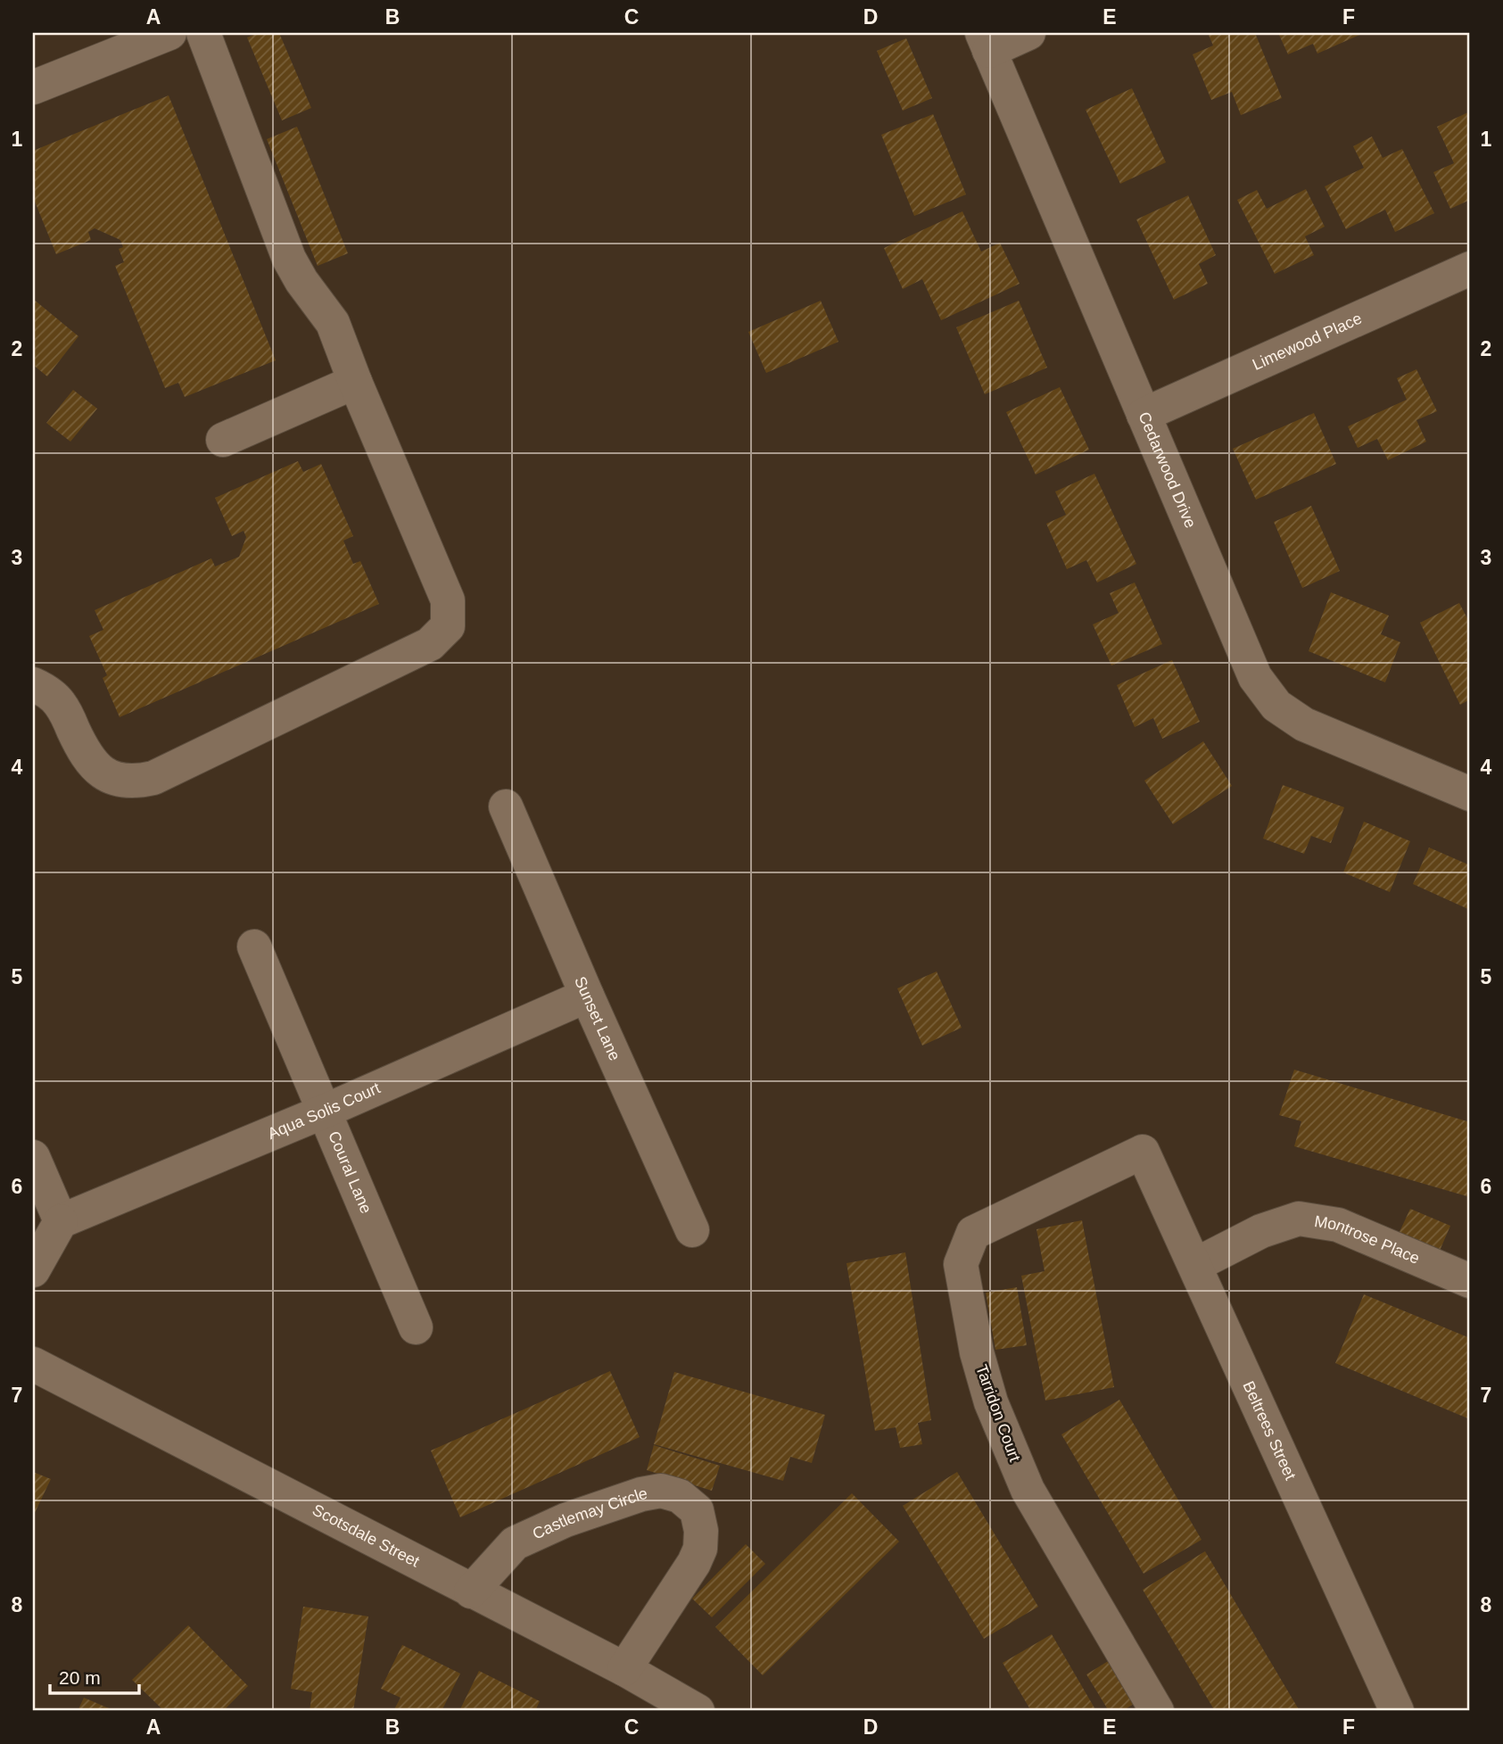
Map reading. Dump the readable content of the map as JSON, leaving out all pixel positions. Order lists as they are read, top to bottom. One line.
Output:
{"streets":{"street":["Limewood Place","Cedarwood Drive","Sunset Lane","Aqua Solis Court","Coural Lane","Montrose Place","Tarridon Court","Beltrees Street","Castlemay Circle","Scotsdale Street"]},"crossings":[["Limewood Place","Cedarwood Drive"],["Sunset Lane","Aqua Solis Court"],["Aqua Solis Court","Coural Lane"],["Montrose Place","Beltrees Street"],["Tarridon Court","Beltrees Street"],["Castlemay Circle","Scotsdale Street"]],"scale_bar":"20 m","grid":{"columns":["A","B","C","D","E","F"],"rows":["1","2","3","4","5","6","7","8"]}}
